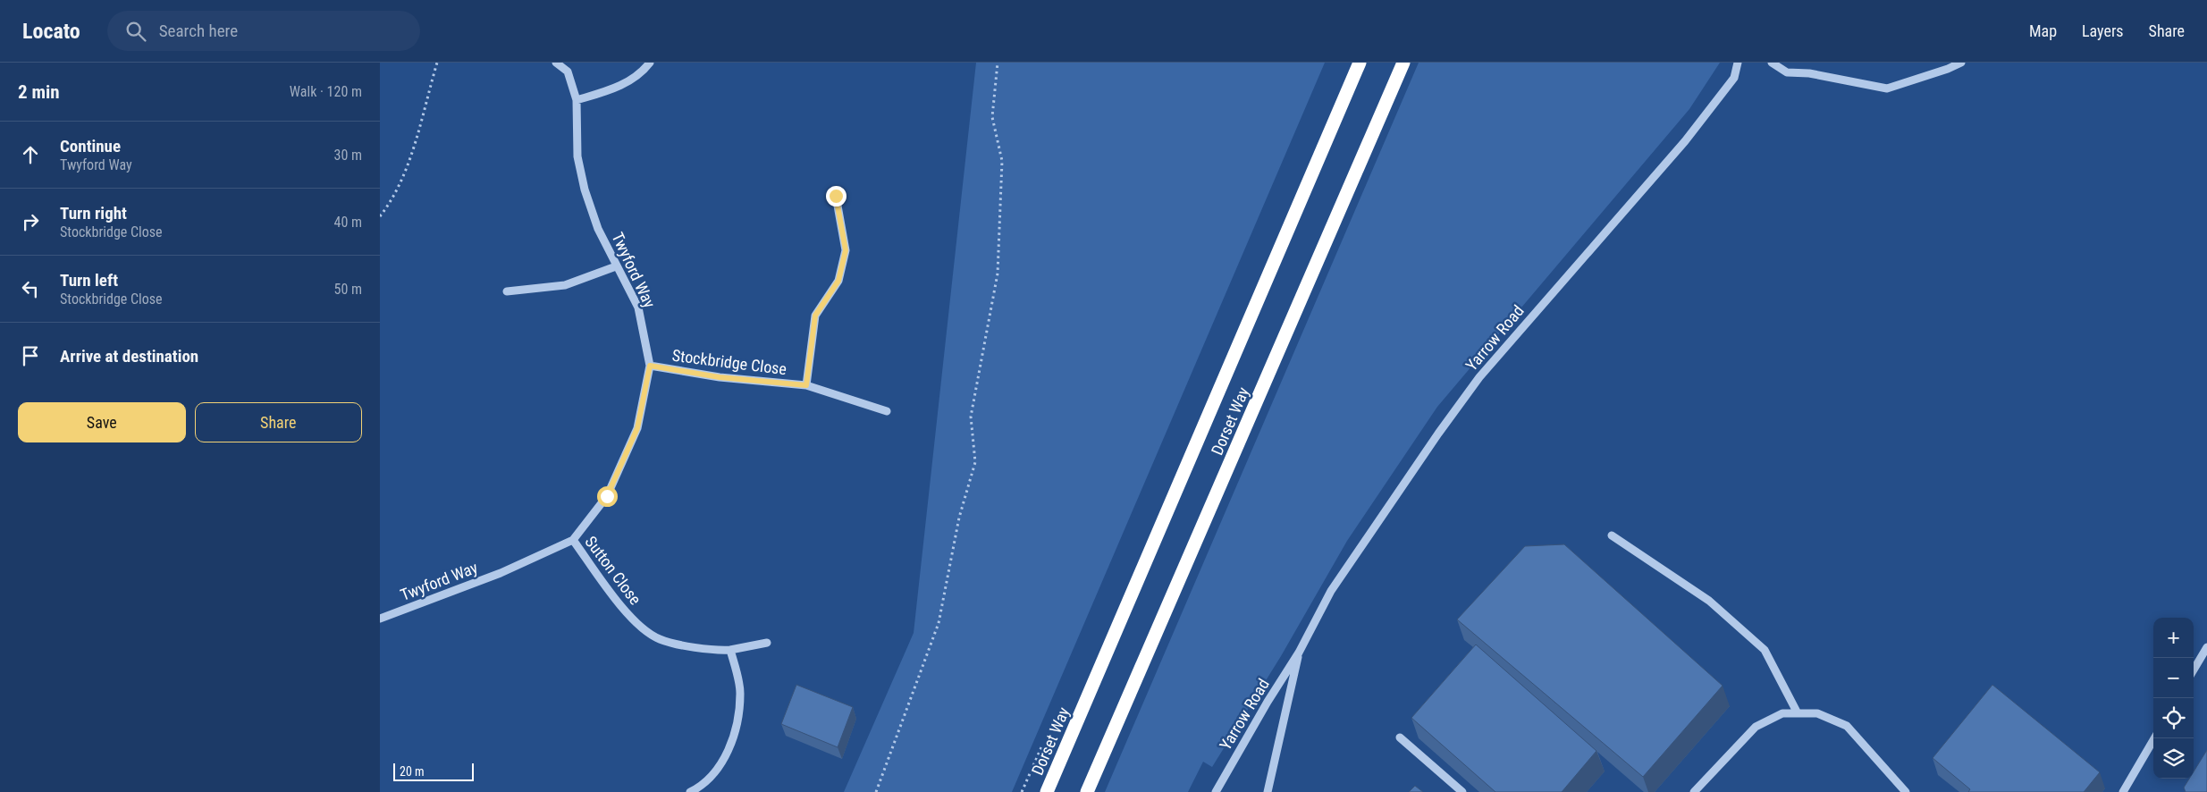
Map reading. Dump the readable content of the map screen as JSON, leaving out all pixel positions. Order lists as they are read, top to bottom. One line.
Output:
{"streets":{"highway":["Dorset Way"],"street":["Twyford Way","Yarrow Road","Stockbridge Close","Sutton Close"]},"crossings":[["Twyford Way","Stockbridge Close"],["Twyford Way","Sutton Close"]],"scale_bar":"20 m","page":{"header":"Locato","search":"Search here","nav":["Map","Layers","Share"],"heading":["2 min","Walk · 120 m"],"list":[["Continue","Twyford Way","30 m"],["Turn right","Stockbridge Close","40 m"],["Turn left","Stockbridge Close","50 m"],"Arrive at destination"],"buttons":["Save","Share"],"map_buttons":["+","−"],"scale":"20 m"}}
